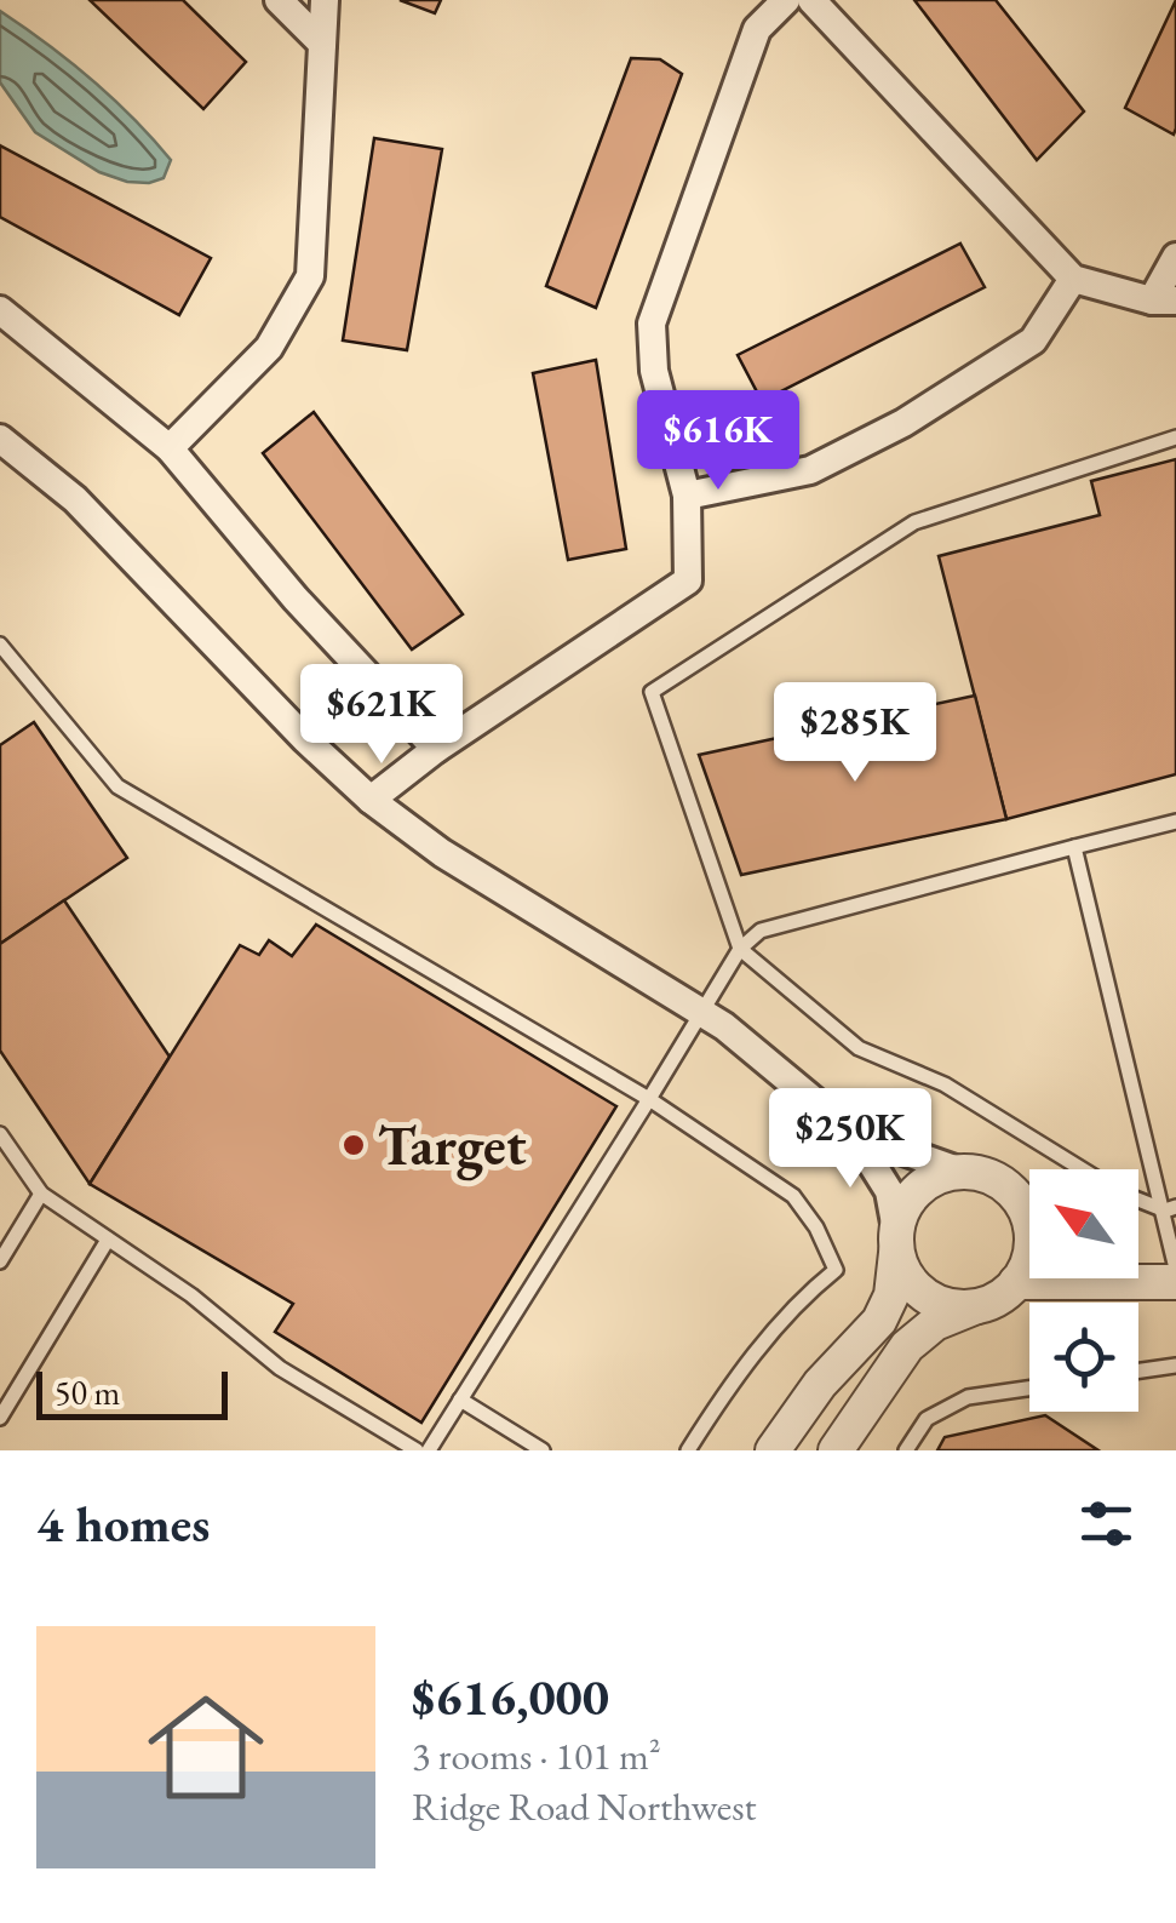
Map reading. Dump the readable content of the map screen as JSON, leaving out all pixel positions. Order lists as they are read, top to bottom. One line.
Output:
{"places":["Target"],"scale_bar":"50 m","north":"top left","page":{"price":["$616K","$621K","$285K","$250K"],"scale":"50 m","heading":"4 homes","list":[{"name":"$616,000","note":"3 rooms · 101 m² · Ridge Road Northwest"}]}}
